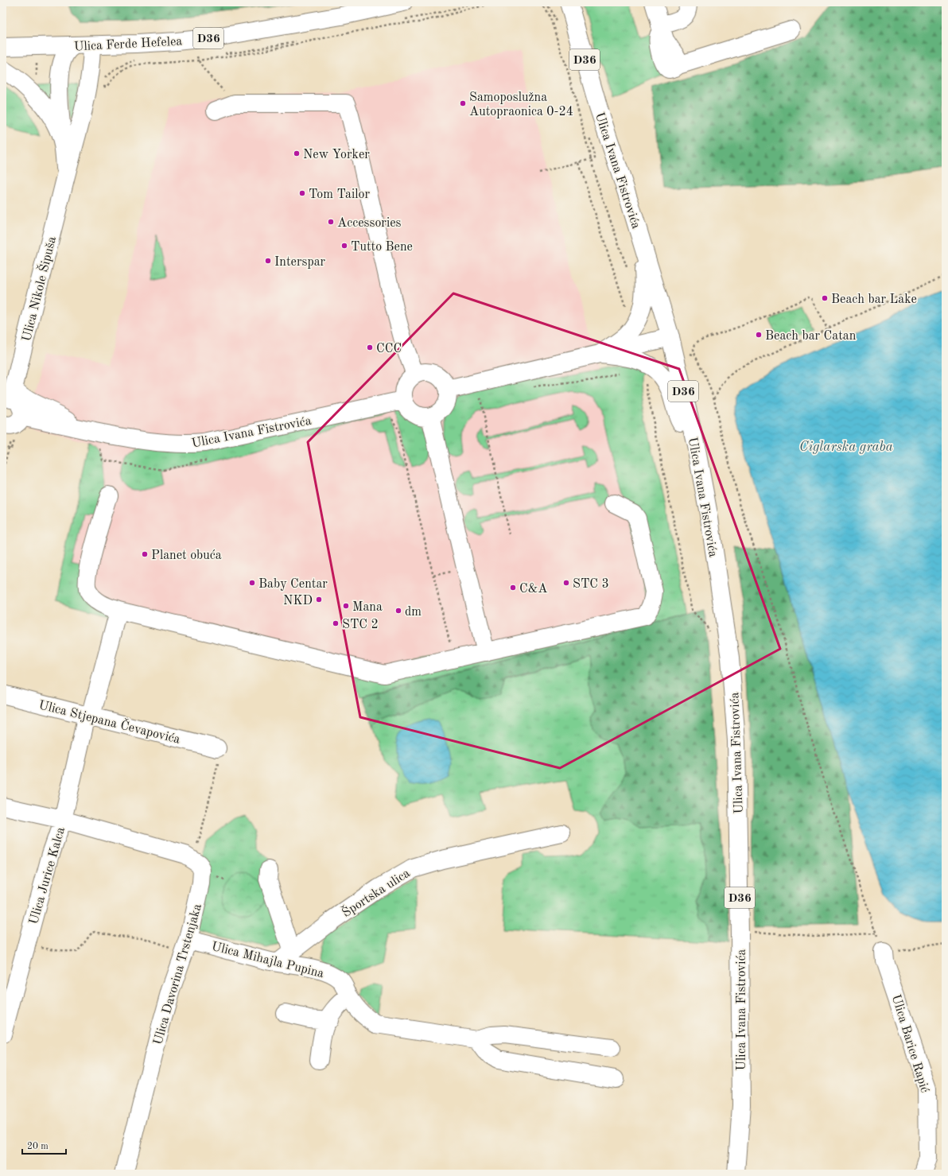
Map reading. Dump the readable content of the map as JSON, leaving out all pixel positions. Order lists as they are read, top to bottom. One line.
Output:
{"streets":{"street":["D36","Ulica Ferde Hefelea","Ulica Ivana Fistrovića","Ulica Nikole Šipuša","Ulica Stjepana Čevapovića","Ulica Jurice Kalca","Športska ulica","Ulica Mihajla Pupina","Ulica Davorina Trstenjaka","Ulica Barice Rapić"]},"crossings":[["Ulica Ferde Hefelea","Ulica Nikole Šipuša"],["Ulica Ivana Fistrovića","Ulica Nikole Šipuša"],["Ulica Stjepana Čevapovića","Ulica Jurice Kalca"],["Ulica Jurice Kalca","Ulica Davorina Trstenjaka"],["Športska ulica","Ulica Mihajla Pupina"],["Ulica Mihajla Pupina","Ulica Davorina Trstenjaka"]],"water":["Ciglarska graba"],"places":["Samoposlužna Autopraonica 0-24","New Yorker","Tom Tailor","Accessories","Tutto Bene","Interspar","Beach bar Lake","Beach bar Catan","CCC","Planet obuća","Baby Centar","STC 3","C&A","NKD","Mana","dm","STC 2"],"scale_bar":"20 m"}
